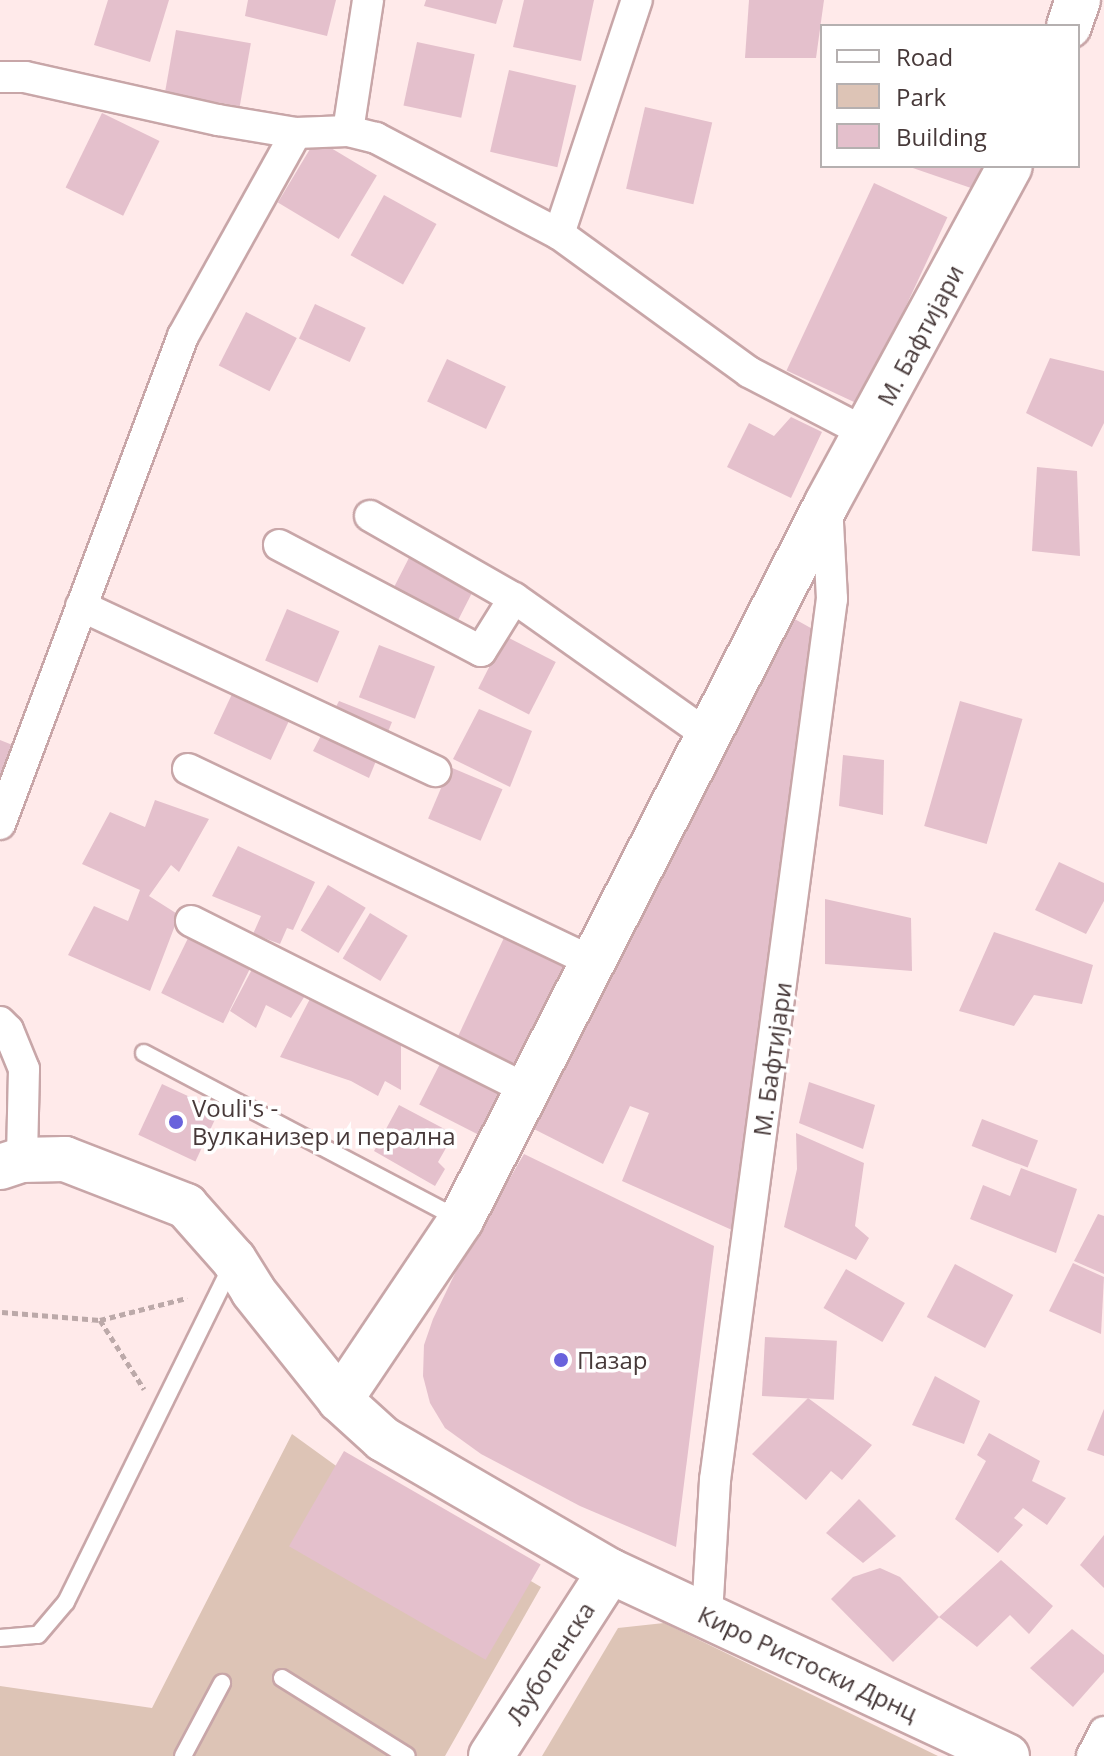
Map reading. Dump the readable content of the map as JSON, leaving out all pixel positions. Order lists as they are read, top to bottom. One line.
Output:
{"streets":{"street":["М. Бафтијари","Љуботенска","Киро Ристоски Дрнц"]},"crossings":[["М. Бафтијари","Киро Ристоски Дрнц"],["Љуботенска","Киро Ристоски Дрнц"]],"places":["Vouli's - Вулканизер и перална","Пазар"],"legend":["Road","Park","Building"]}
